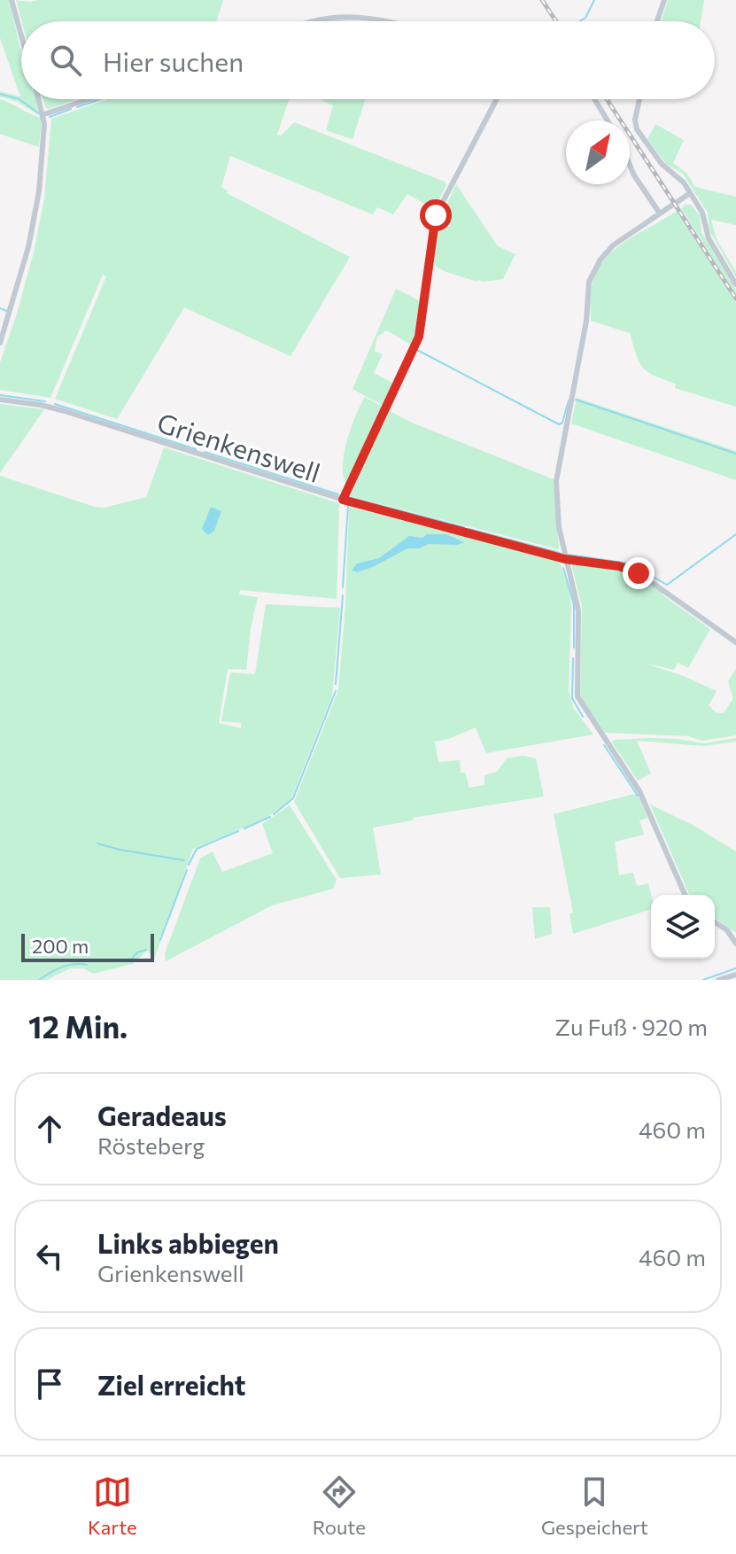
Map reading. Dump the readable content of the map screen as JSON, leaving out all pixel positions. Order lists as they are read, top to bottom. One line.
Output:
{"streets":{"street":["Grienkenswell"]},"scale_bar":"200 m","north":"top right","page":{"search":"Hier suchen","scale":"200 m","heading":["12 Min.","Zu Fuß · 920 m"],"list":[["Geradeaus","Rösteberg","460 m"],["Links abbiegen","Grienkenswell","460 m"],"Ziel erreicht"],"nav":["Karte","Route","Gespeichert"]}}
